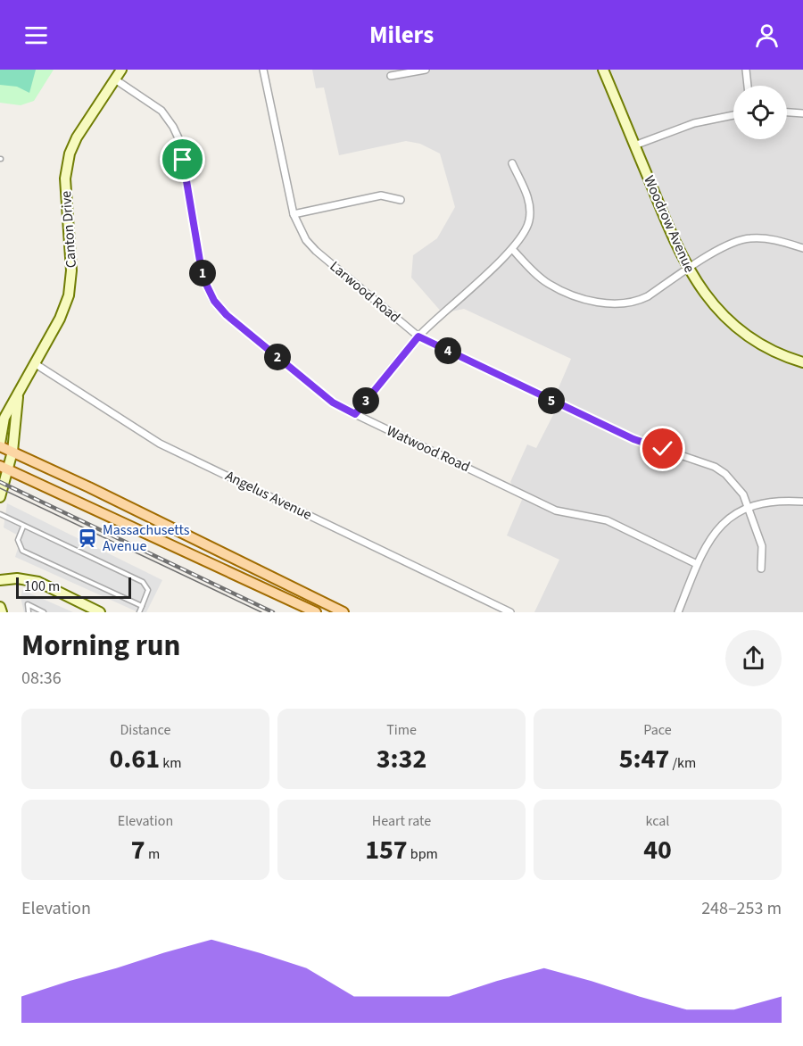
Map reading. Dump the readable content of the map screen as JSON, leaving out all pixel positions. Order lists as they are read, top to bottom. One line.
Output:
{"streets":{"street":["Woodrow Avenue","Canton Drive","Larwood Road","Watwood Road","Angelus Avenue"]},"crossings":[["Canton Drive","Watwood Road"],["Canton Drive","Angelus Avenue"]],"places":{"station":["Massachusetts Avenue"]},"scale_bar":"100 m","page":{"header":"Milers","pins":["1","4","2","3","5"],"scale":"100 m","heading":["Morning run","08:36"],"stats":[["Distance","0.61 km"],["Time","3:32"],["Pace","5:47 /km"],["Elevation","7 m"],["Heart rate","157 bpm"],["kcal","40"]],"chart":["Elevation","248–253 m"]}}
